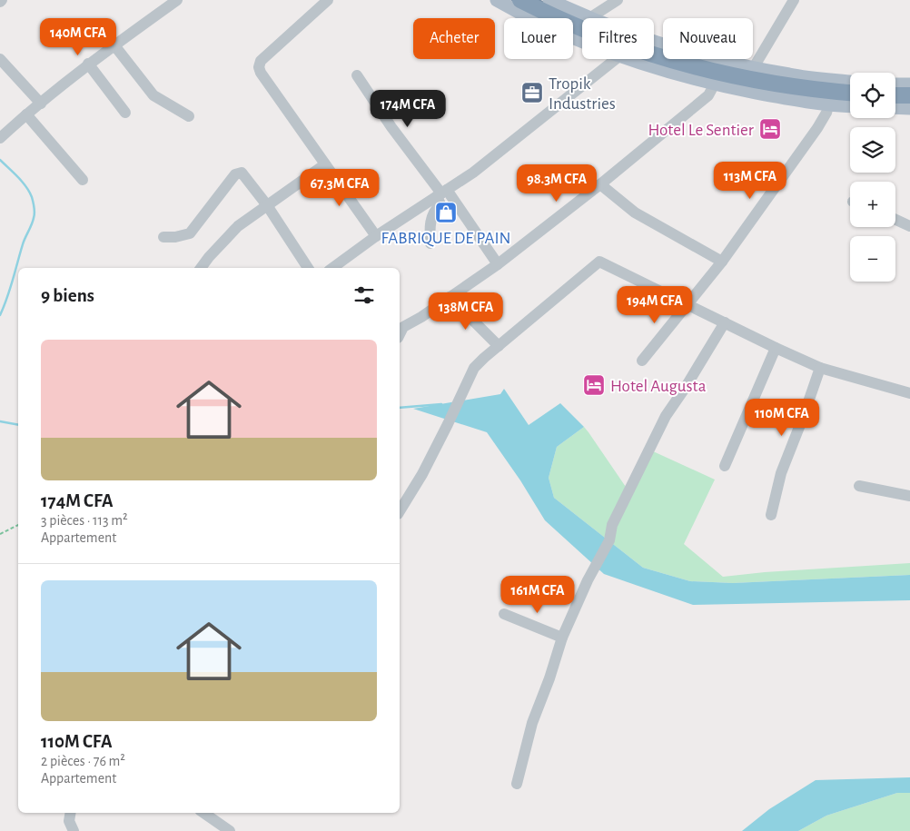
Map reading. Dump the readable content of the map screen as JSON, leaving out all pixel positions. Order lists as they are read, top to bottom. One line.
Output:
{"places":{"office":["Tropik Industries"],"hotel":["Hotel Le Sentier","Hotel Augusta"],"shop":["FABRIQUE DE PAIN"]},"page":{"price":["140M CFA","174M CFA","113M CFA","98.3M CFA","67.3M CFA","194M CFA","138M CFA","110M CFA","161M CFA"],"chip":["Acheter","Louer","Filtres","Nouveau"],"map_buttons":["+","−"],"heading":"9 biens","list":[{"name":"174M CFA","note":"3 pièces · 113 m² · Appartement"},{"name":"110M CFA","note":"2 pièces · 76 m² · Appartement"}]}}
